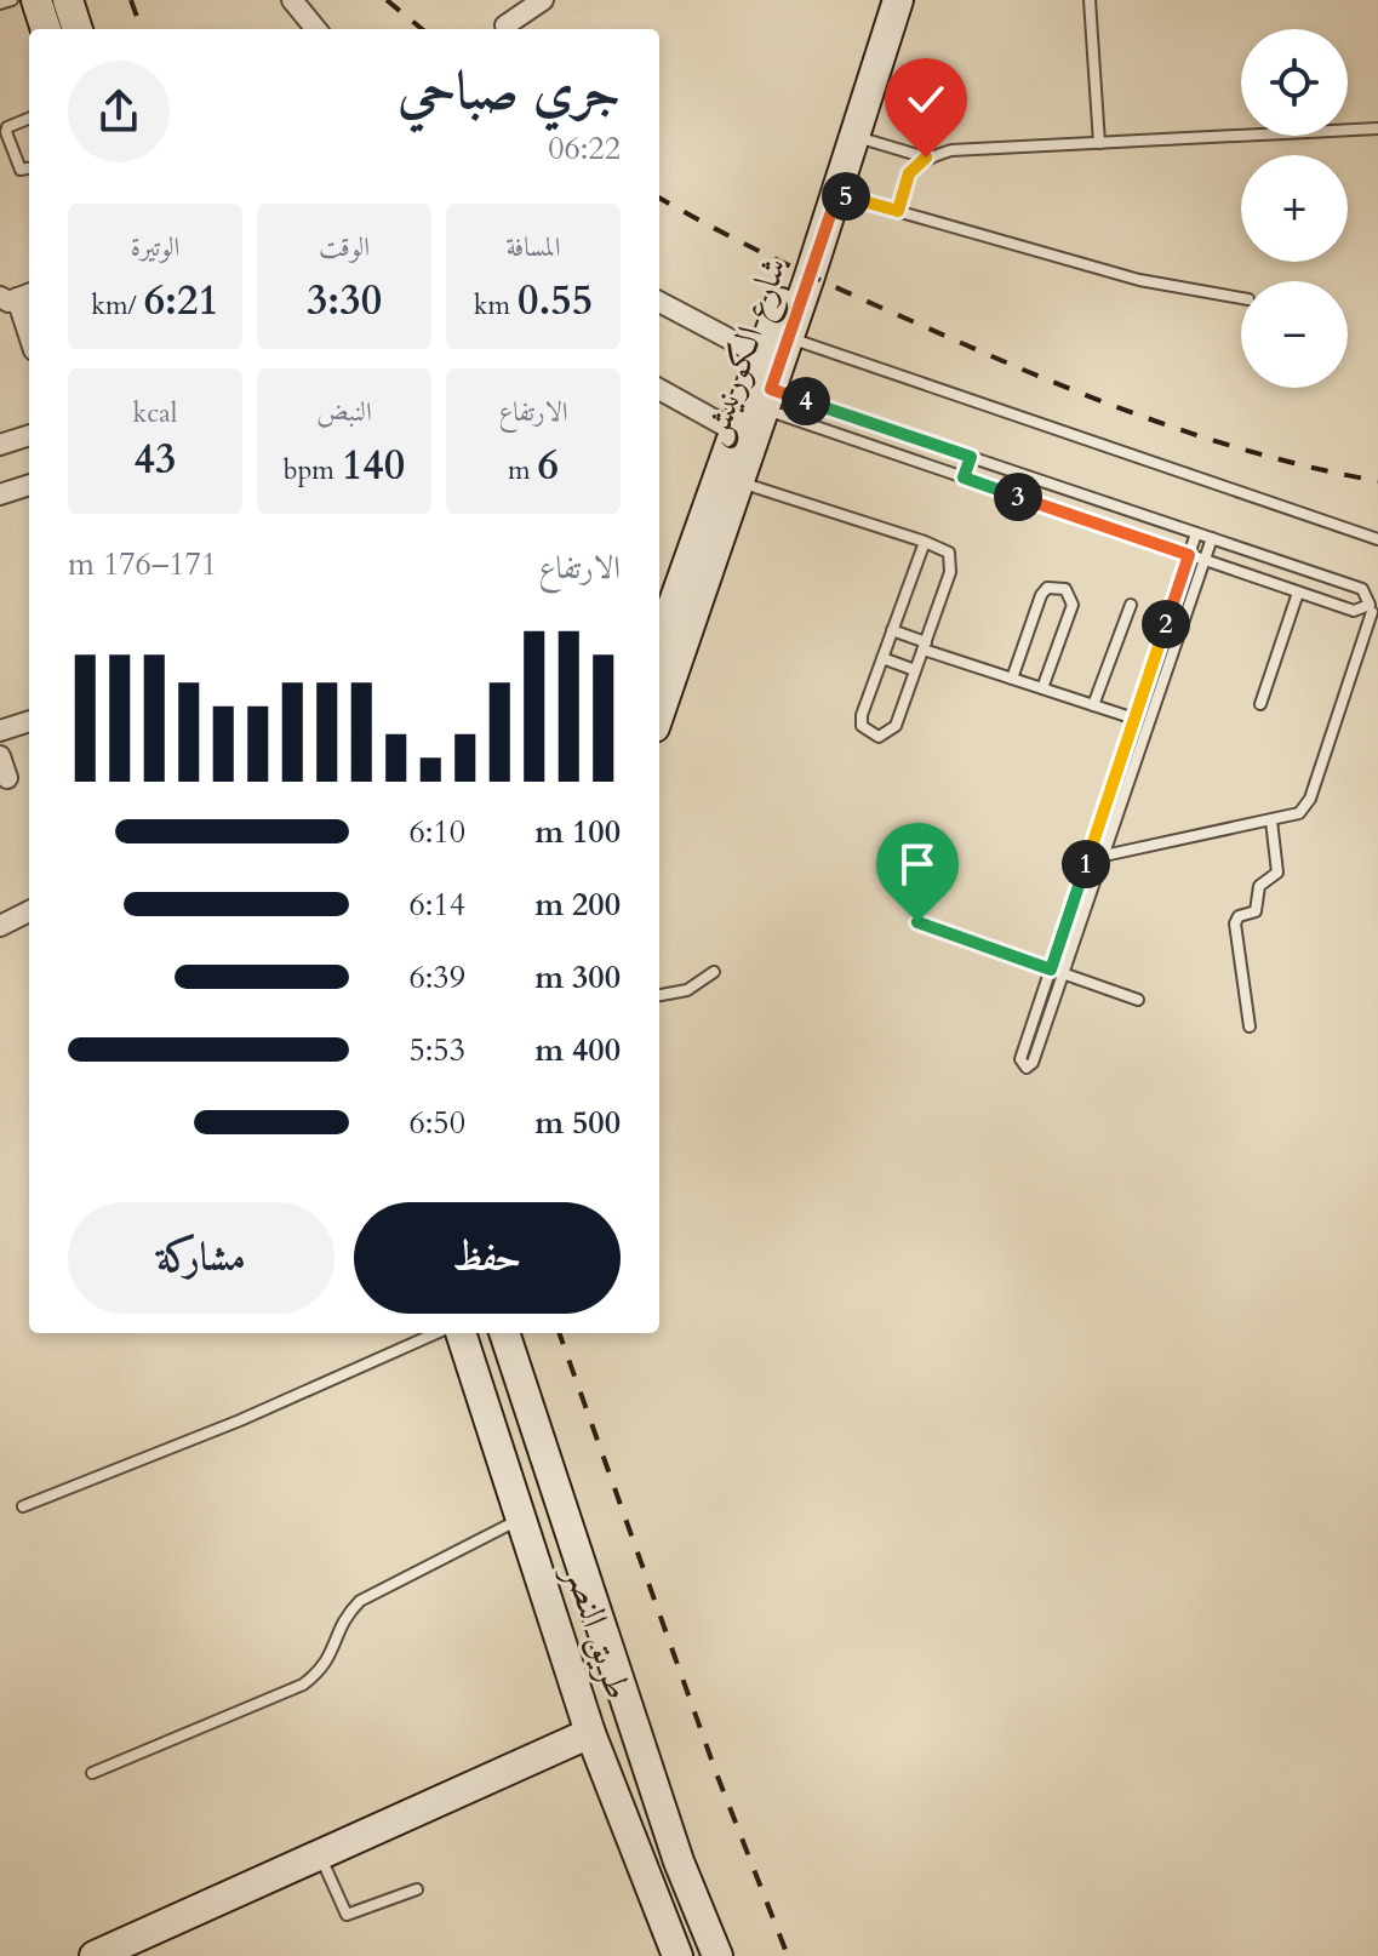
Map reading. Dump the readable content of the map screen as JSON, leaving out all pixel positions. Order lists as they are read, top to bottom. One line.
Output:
{"streets":{"main road":["شارع الكورنيش","طريق النصر"]},"page":{"map_buttons":["+","−"],"heading":["جري صباحي","06:22"],"pins":["5","4","3","2","1"],"stats":[["المسافة","0.55 km"],["الوقت","3:30"],["الوتيرة","6:21 /km"],["الارتفاع","6 m"],["النبض","140 bpm"],["kcal","43"]],"chart":["الارتفاع","171–176 m"],"list":[{"name":"100 m","note":"6:10"},{"name":"200 m","note":"6:14"},{"name":"300 m","note":"6:39"},{"name":"400 m","note":"5:53"},{"name":"500 m","note":"6:50"}],"buttons":["حفظ","مشاركة"]}}
